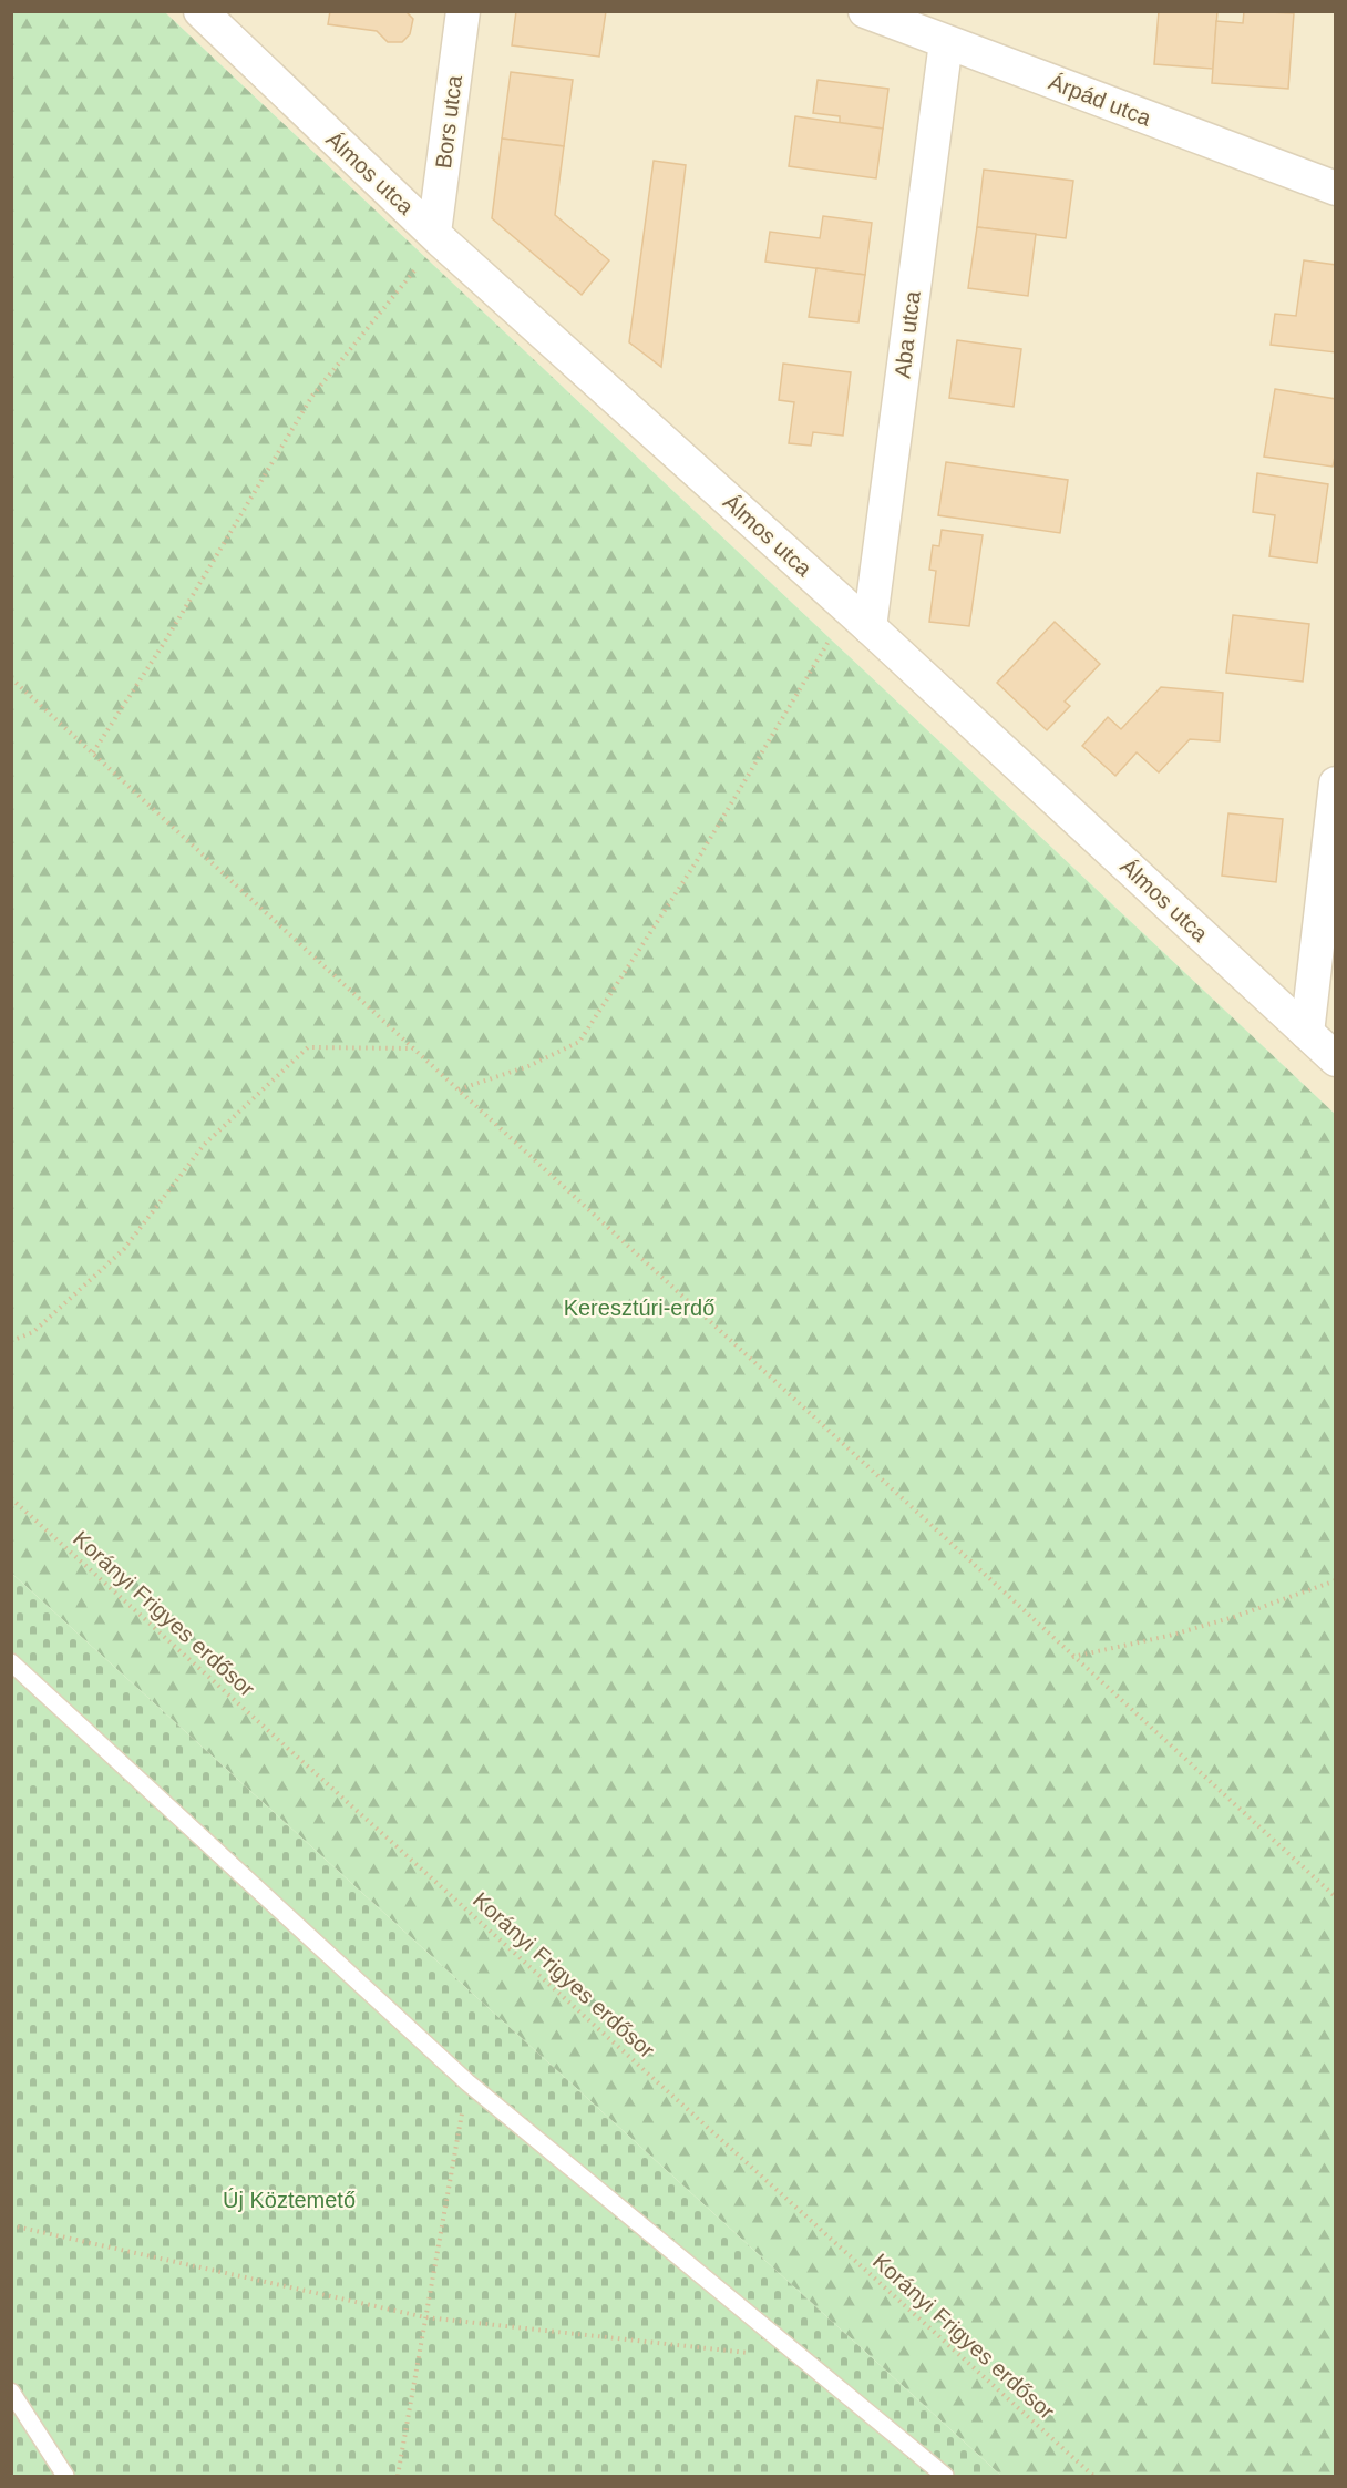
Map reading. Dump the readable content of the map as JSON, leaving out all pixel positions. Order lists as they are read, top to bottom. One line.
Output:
{"streets":{"street":["Árpád utca","Bors utca","Álmos utca","Aba utca"],"path":["Korányi Frigyes erdősor"]},"crossings":[["Árpád utca","Aba utca"],["Bors utca","Álmos utca"],["Álmos utca","Aba utca"]],"parks":["Keresztúri-erdő","Új Köztemető"]}
